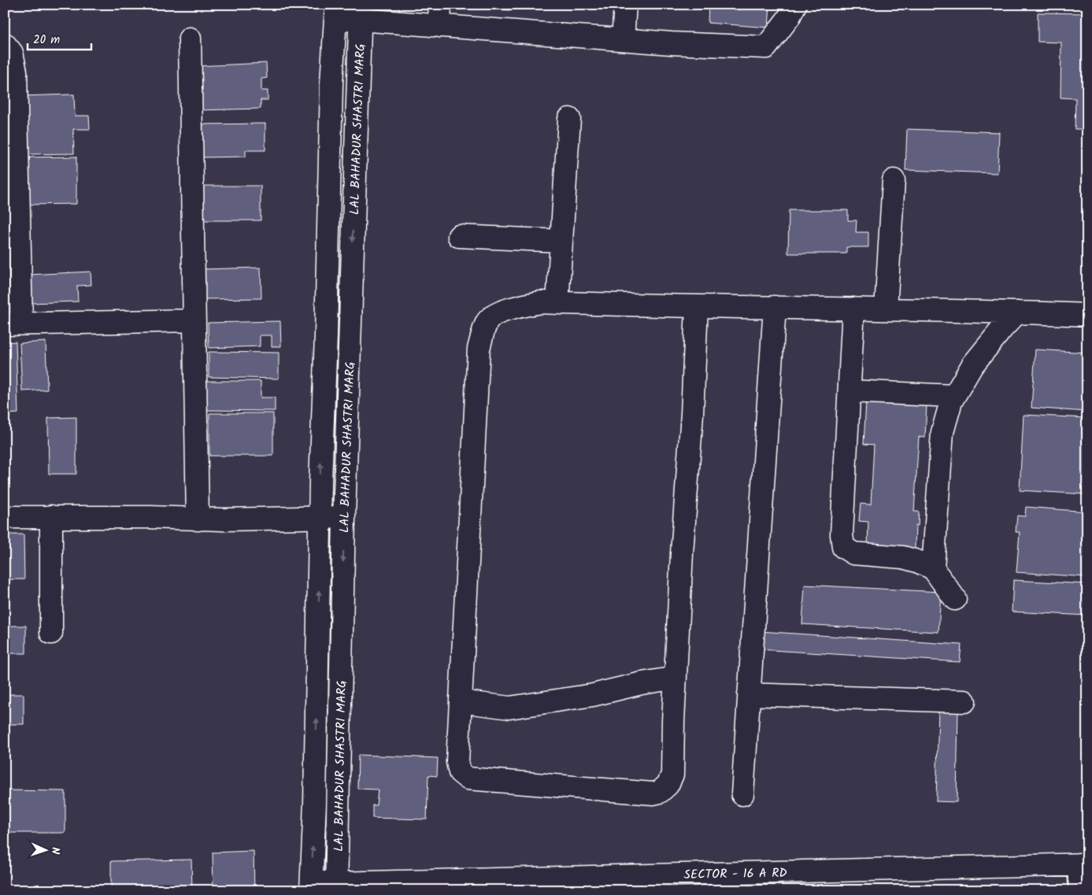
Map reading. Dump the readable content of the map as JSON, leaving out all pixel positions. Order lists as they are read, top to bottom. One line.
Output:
{"streets":{"street":["LAL BAHADUR SHASTRI MARG","SECTOR - 16 A RD"]},"crossings":[["LAL BAHADUR SHASTRI MARG","SECTOR - 16 A RD"]],"scale_bar":"20 m","north":"right"}
